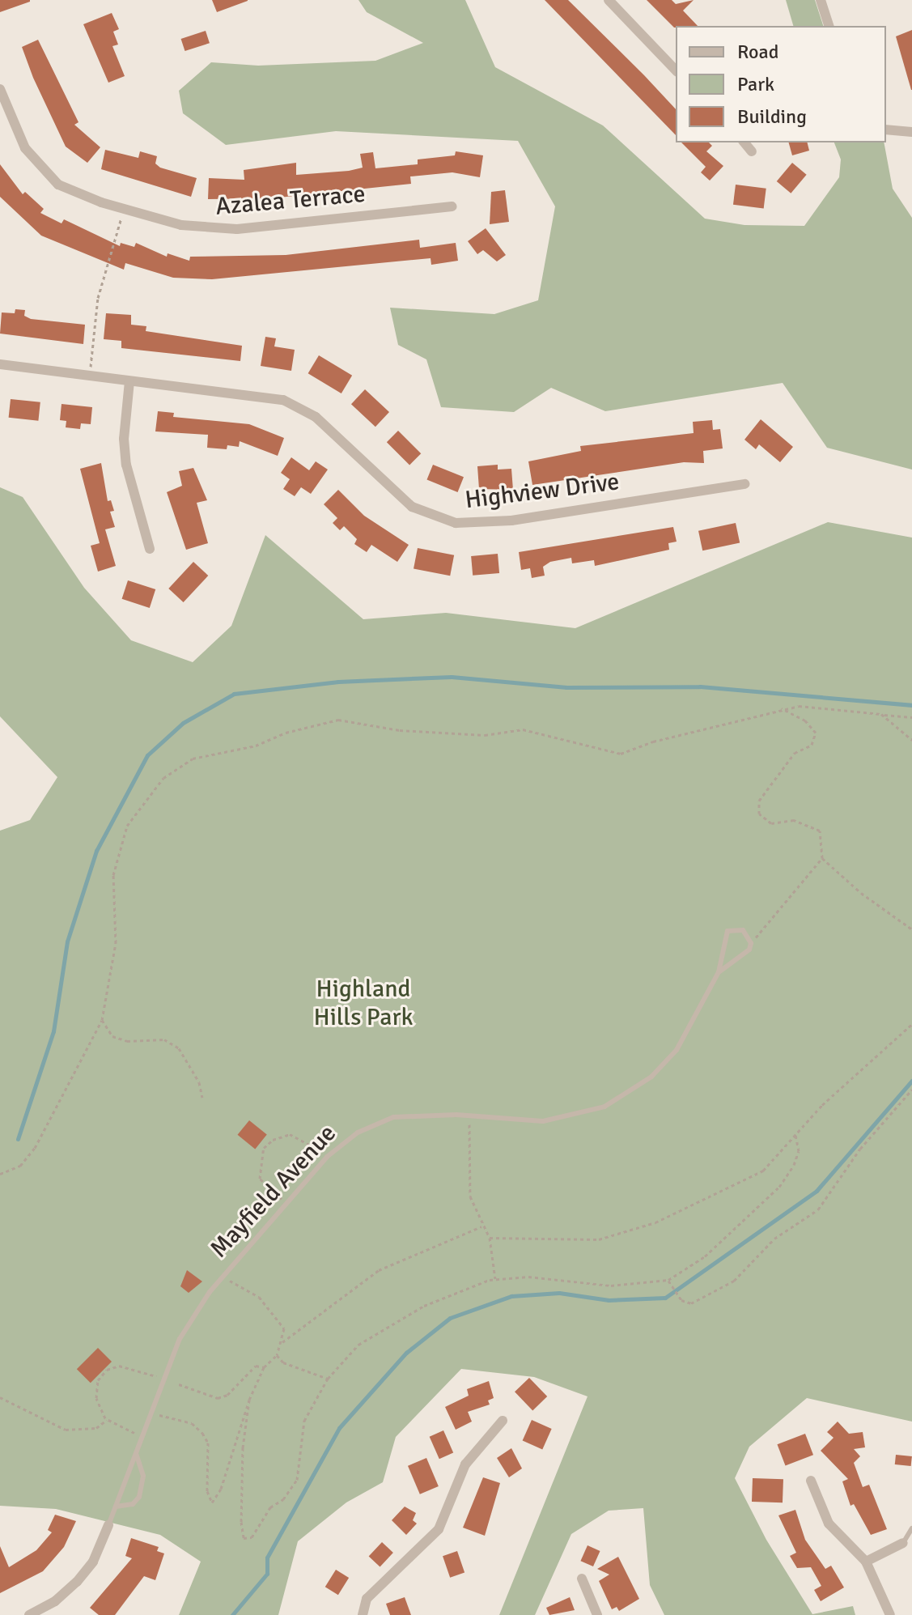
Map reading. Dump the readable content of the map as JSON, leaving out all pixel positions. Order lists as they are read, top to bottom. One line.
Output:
{"streets":{"street":["Azalea Terrace","Highview Drive","Mayfield Avenue"]},"parks":["Highland Hills Park"],"legend":["Road","Park","Building"]}
